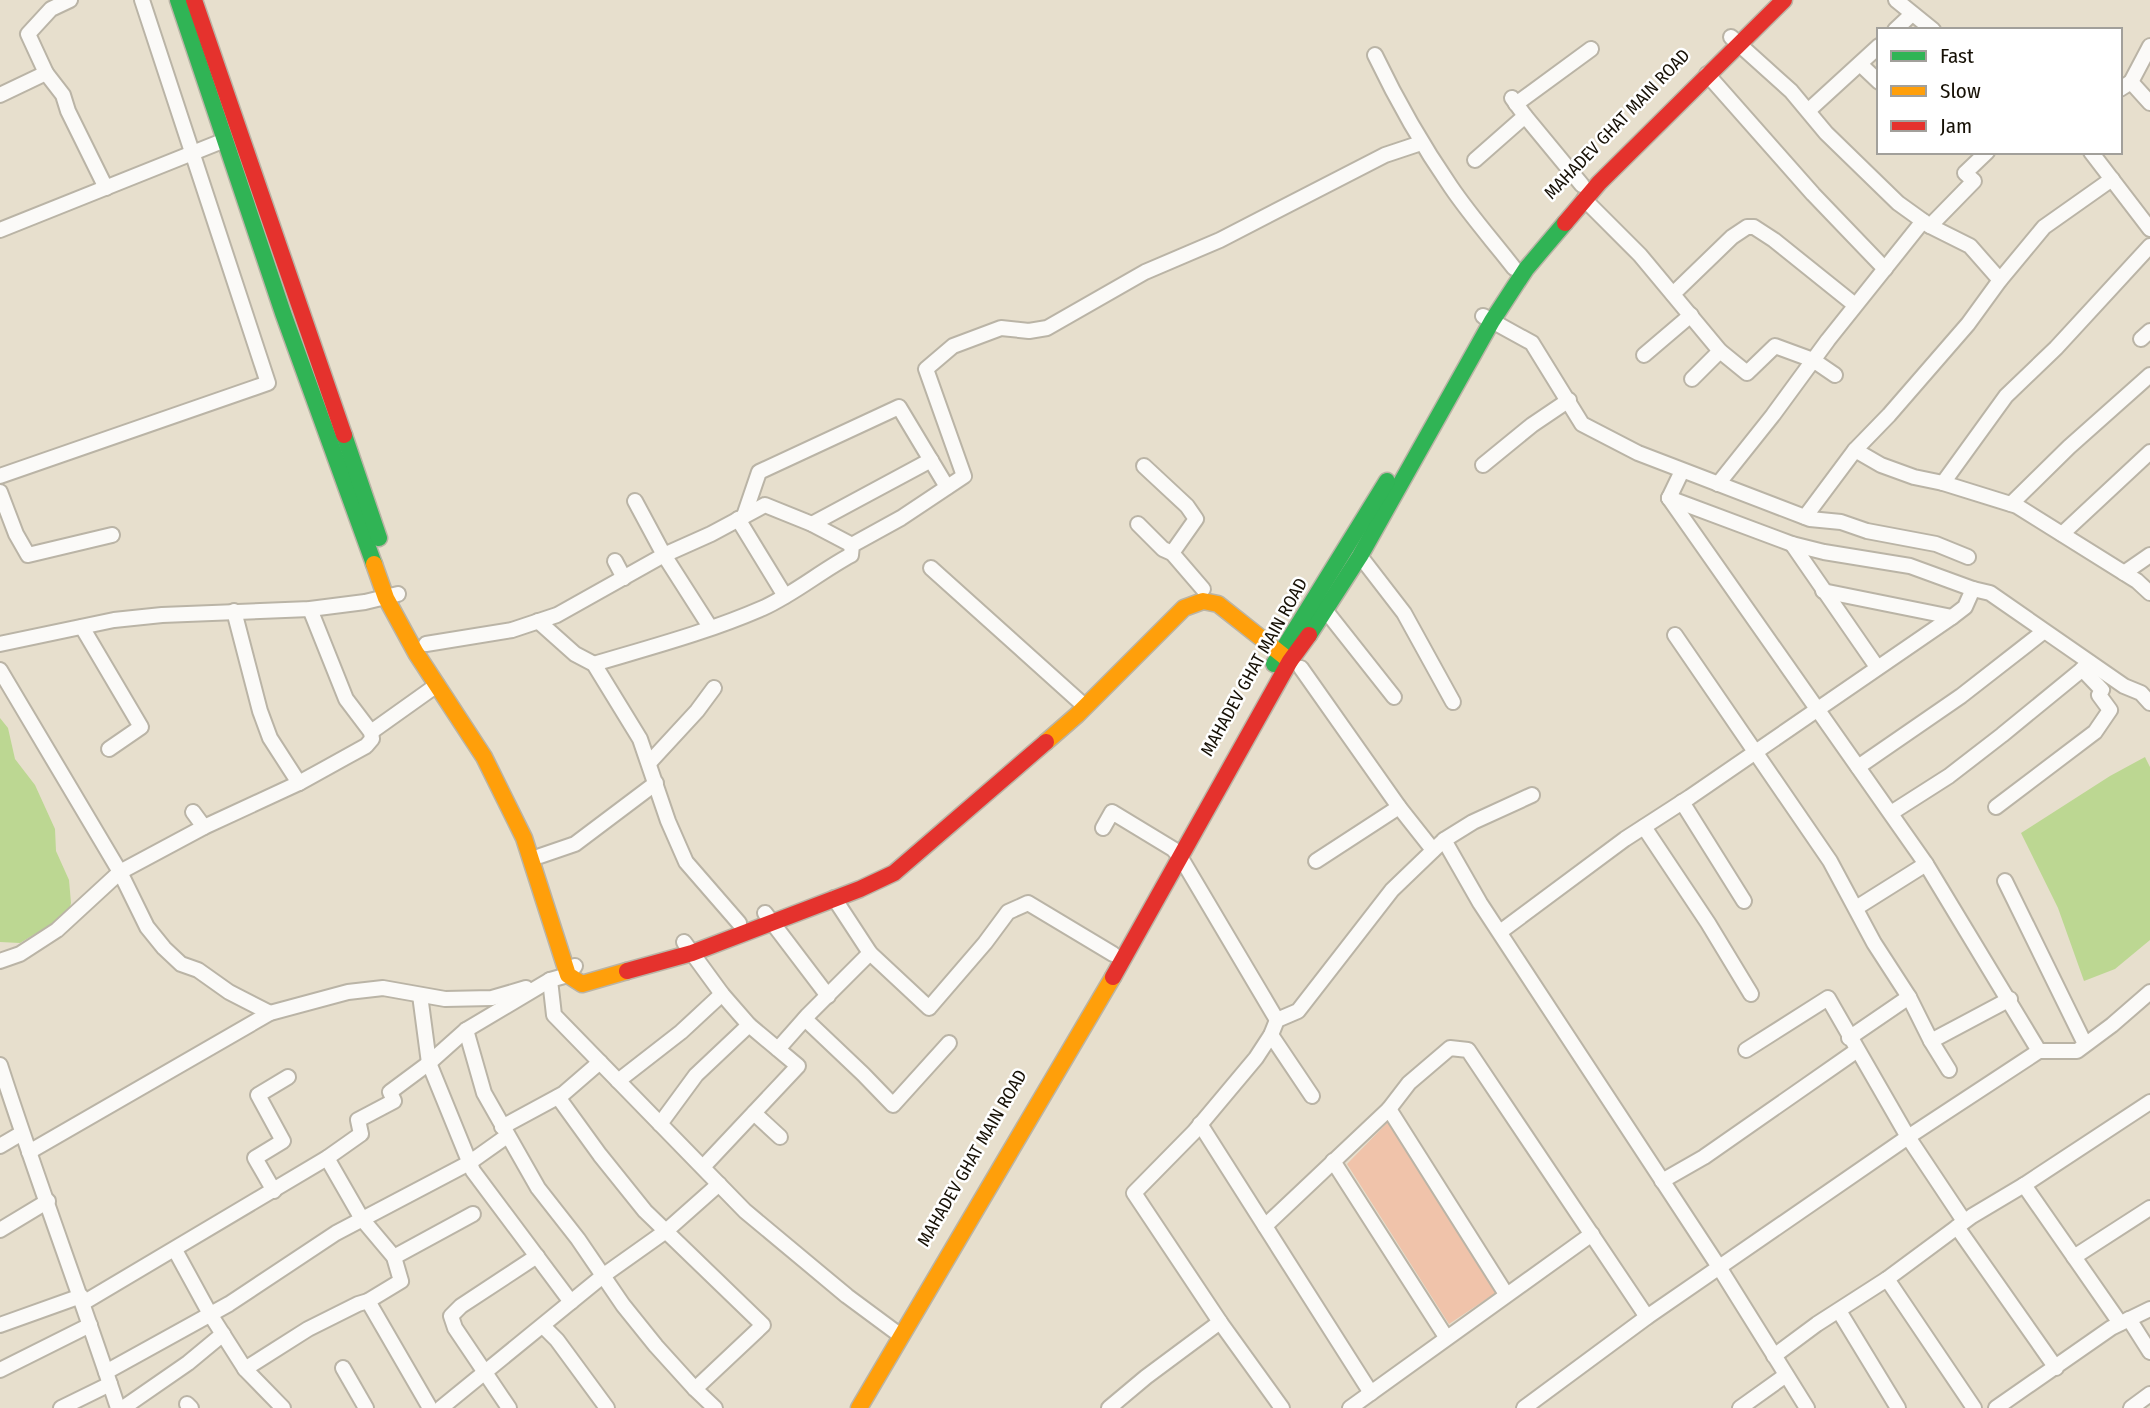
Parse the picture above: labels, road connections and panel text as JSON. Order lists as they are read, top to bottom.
{
  "streets": {
    "street": ["MAHADEV GHAT MAIN ROAD"]
  },
  "legend": ["Fast", "Slow", "Jam"]
}
